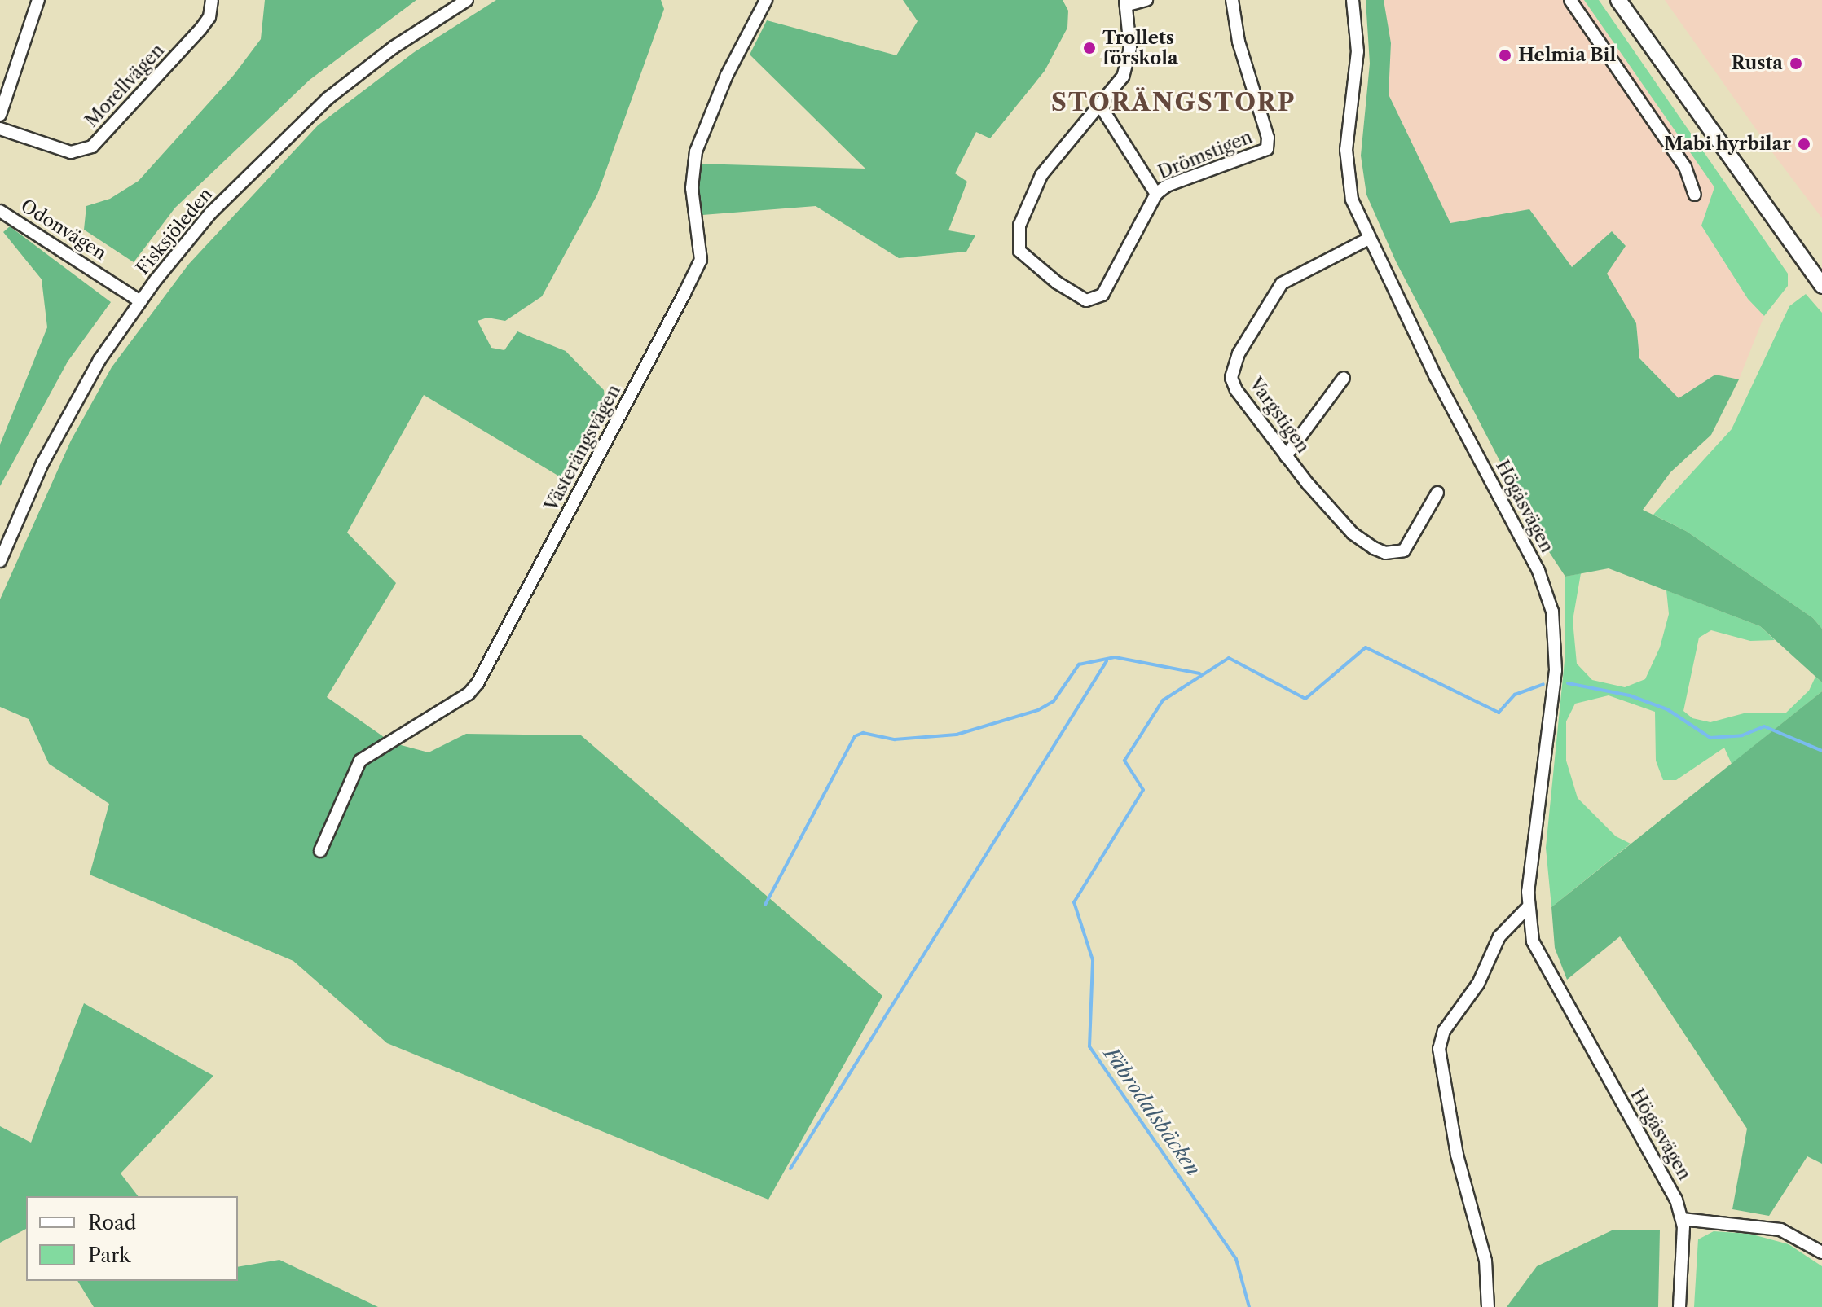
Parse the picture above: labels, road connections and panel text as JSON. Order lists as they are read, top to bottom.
{
  "streets": {
    "street": [
      "Morellvägen",
      "Drömstigen",
      "Odonvägen",
      "Fisksjöleden",
      "Vargstigen",
      "Västerängsvägen",
      "Högåsvägen"
    ]
  },
  "crossings": [
    ["Odonvägen", "Fisksjöleden"],
    ["Vargstigen", "Högåsvägen"]
  ],
  "districts": ["STORÄNGSTORP"],
  "water": ["Fäbrodalsbäcken"],
  "places": [
    "Trollets förskola",
    "Helmia Bil",
    "Rusta",
    "Mabi hyrbilar"
  ],
  "legend": ["Road", "Park"]
}
